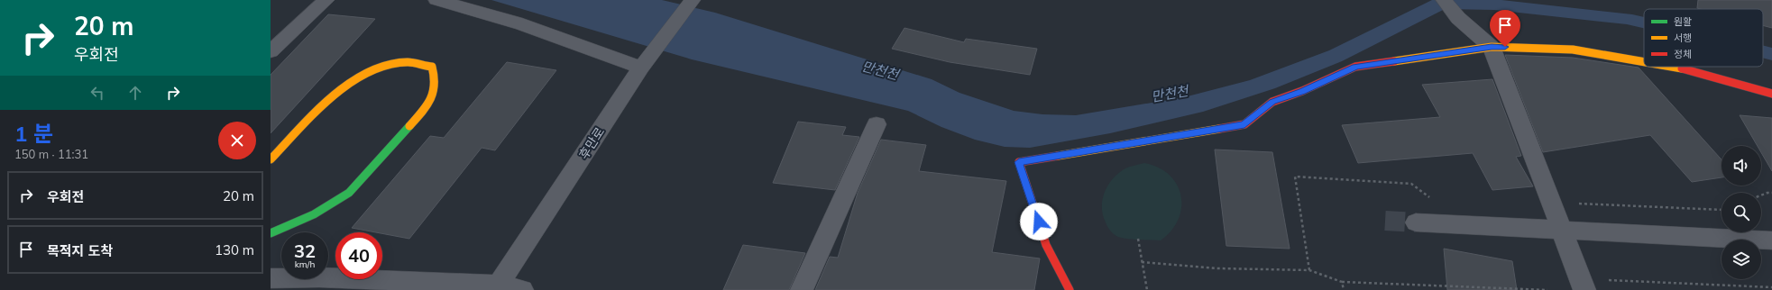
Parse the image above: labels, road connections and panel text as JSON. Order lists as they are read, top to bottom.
{
  "streets": {
    "street": ["후만로"]
  },
  "water": ["만천천"],
  "legend": ["원활", "서행", "정체"],
  "page": {
    "turn": ["20 m", "우회전"],
    "heading": ["1 분", "150 m · 11:31"],
    "list": [
      {
        "name": "우회전",
        "value": "20 m"
      },
      {
        "name": "목적지 도착",
        "value": "130 m"
      }
    ],
    "speed": "32 km/h",
    "limit": "40"
  }
}
